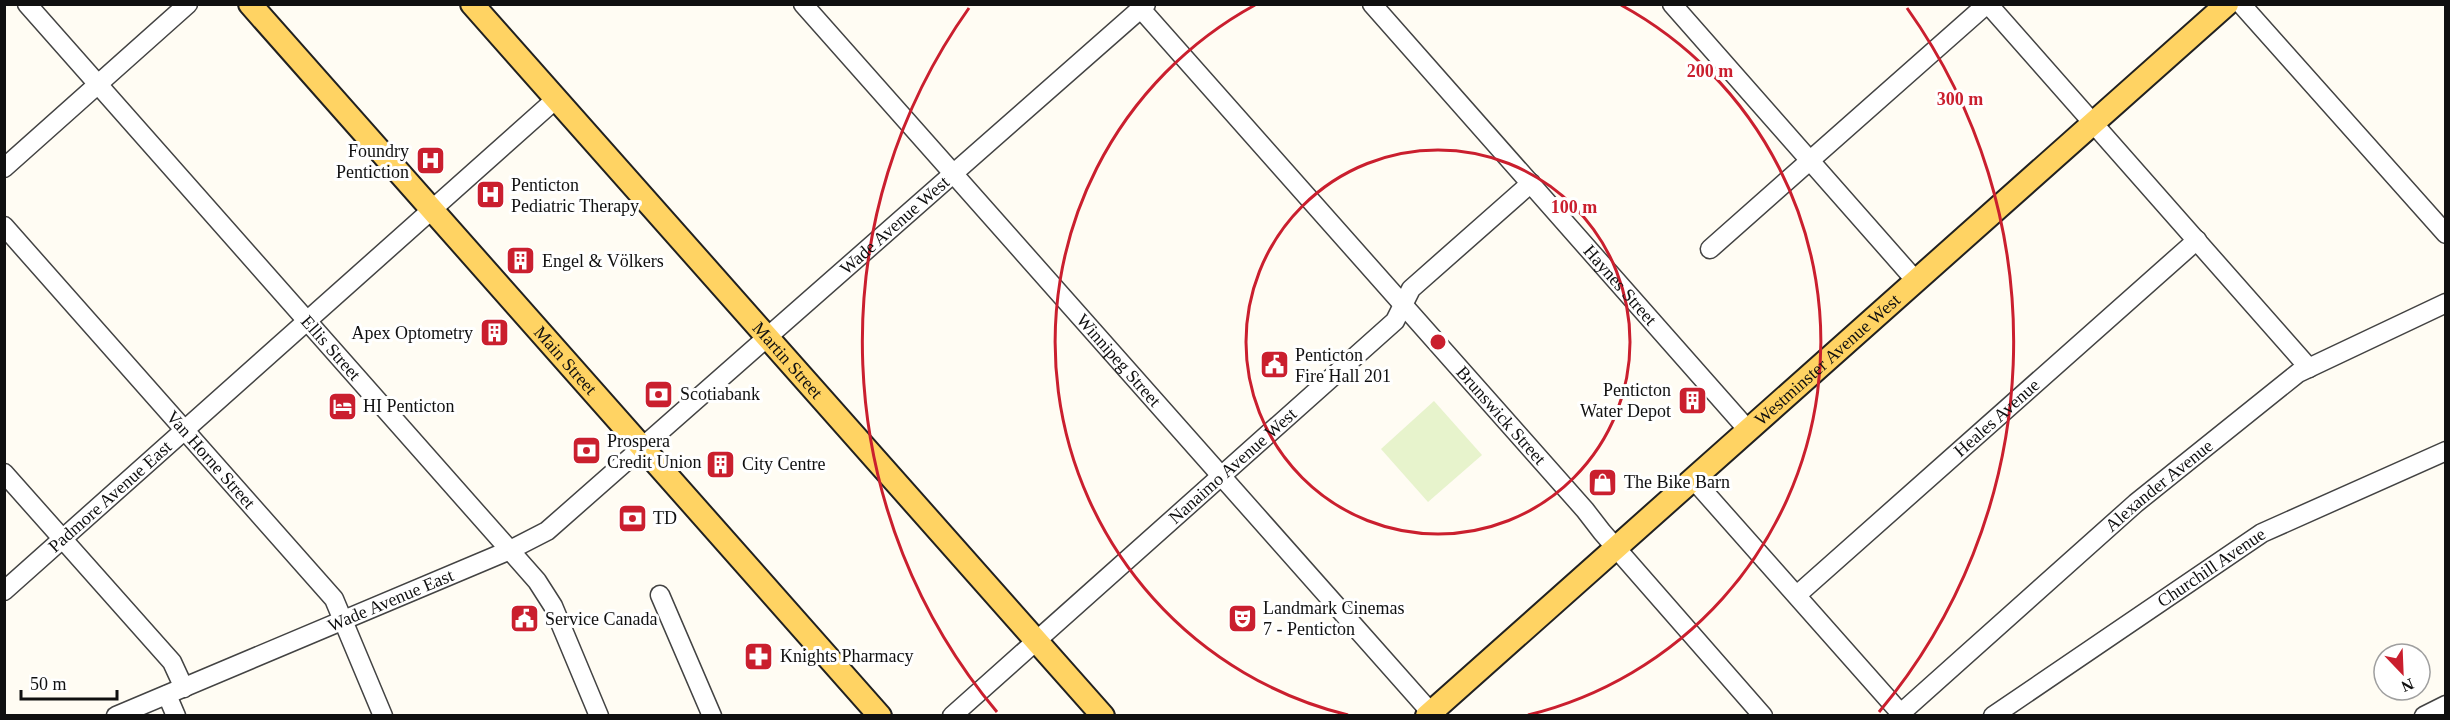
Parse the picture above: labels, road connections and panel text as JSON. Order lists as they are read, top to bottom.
{
  "streets": {
    "main road": ["Main Street", "Martin Street", "Westminster Avenue West"],
    "street": [
      "Wade Avenue West",
      "Haynes Street",
      "Ellis Street",
      "Winnipeg Street",
      "Brunswick Street",
      "Heales Avenue",
      "Van Horne Street",
      "Nanaimo Avenue West",
      "Alexander Avenue",
      "Padmore Avenue East",
      "Churchill Avenue",
      "Wade Avenue East"
    ]
  },
  "crossings": [
    ["Wade Avenue West", "Main Street"],
    ["Wade Avenue West", "Martin Street"],
    ["Wade Avenue West", "Winnipeg Street"],
    ["Wade Avenue West", "Brunswick Street"],
    ["Wade Avenue West", "Wade Avenue East"],
    ["Haynes Street", "Westminster Avenue West"],
    ["Haynes Street", "Nanaimo Avenue West"],
    ["Ellis Street", "Padmore Avenue East"],
    ["Ellis Street", "Wade Avenue East"],
    ["Main Street", "Padmore Avenue East"],
    ["Main Street", "Wade Avenue East"],
    ["Martin Street", "Nanaimo Avenue West"],
    ["Martin Street", "Padmore Avenue East"],
    ["Winnipeg Street", "Westminster Avenue West"],
    ["Winnipeg Street", "Nanaimo Avenue West"],
    ["Westminster Avenue West", "Brunswick Street"],
    ["Brunswick Street", "Nanaimo Avenue West"],
    ["Van Horne Street", "Padmore Avenue East"],
    ["Van Horne Street", "Wade Avenue East"]
  ],
  "places": {
    "hospital": ["Foundry Pentiction", "Penticton Pediatric Therapy"],
    "building": [
      "Engel & Völkers",
      "Apex Optometry",
      "Penticton Water Depot",
      "City Centre"
    ],
    "public building": ["Penticton Fire Hall 201", "Service Canada"],
    "bank": ["Scotiabank", "Prospera Credit Union", "TD"],
    "hotel": ["HI Penticton"],
    "shop": ["The Bike Barn"],
    "theatre": ["Landmark Cinemas 7 - Penticton"],
    "pharmacy": ["Knights Pharmacy"]
  },
  "scale_bar": "50 m",
  "north": "bottom right",
  "rings": ["200 m", "300 m", "100 m"]
}
